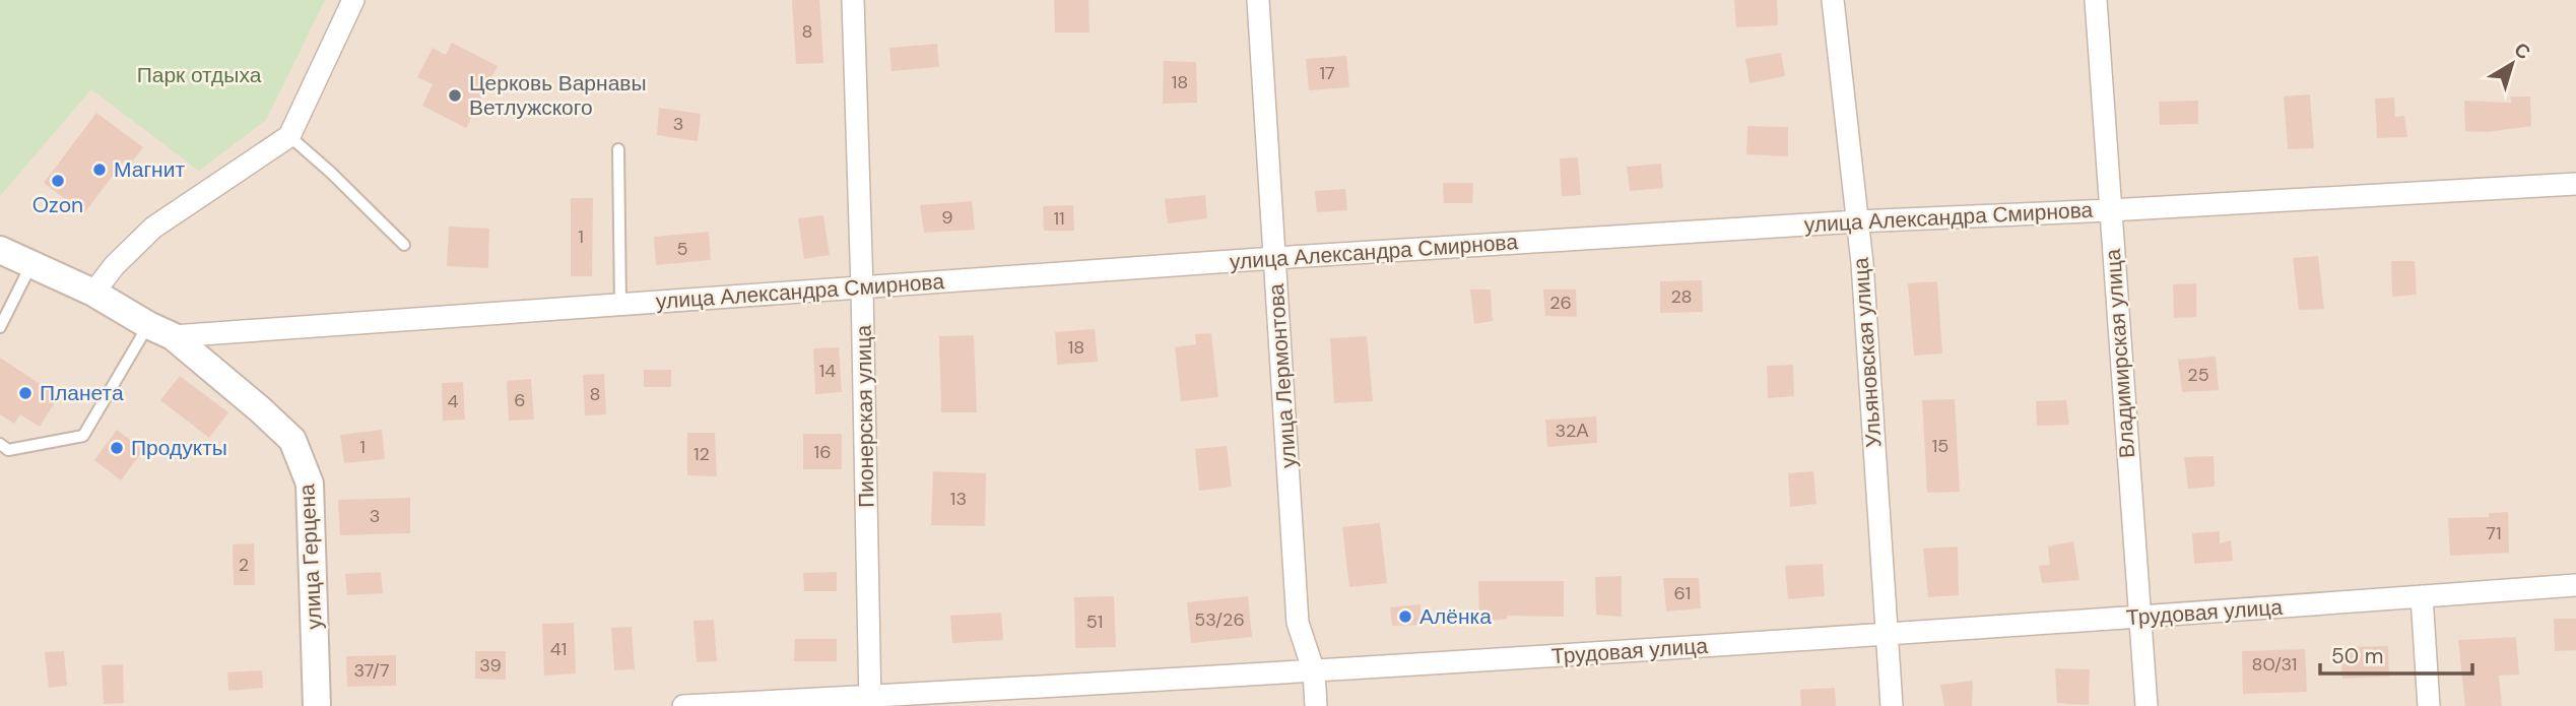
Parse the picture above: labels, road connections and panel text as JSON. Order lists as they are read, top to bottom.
{
  "streets": {
    "street": [
      "улица Александра Смирнова",
      "Ульяновская улица",
      "Владимирская улица",
      "улица Лермонтова",
      "Пионерская улица",
      "улица Герцена",
      "Трудовая улица"
    ]
  },
  "crossings": [
    ["улица Александра Смирнова", "Ульяновская улица"],
    ["улица Александра Смирнова", "Владимирская улица"],
    ["улица Александра Смирнова", "улица Лермонтова"],
    ["улица Александра Смирнова", "Пионерская улица"],
    ["улица Александра Смирнова", "улица Герцена"],
    ["Ульяновская улица", "Трудовая улица"],
    ["Владимирская улица", "Трудовая улица"],
    ["улица Лермонтова", "Трудовая улица"],
    ["Пионерская улица", "Трудовая улица"]
  ],
  "parks": ["Парк отдыха"],
  "places": [
    "Церковь Варнавы Ветлужского",
    "Магнит",
    "Ozon",
    "Планета",
    "Продукты",
    "Алёнка"
  ],
  "house_numbers": [
    "8",
    "17",
    "18",
    "3",
    "9",
    "11",
    "1",
    "5",
    "28",
    "26",
    "18",
    "14",
    "25",
    "8",
    "6",
    "4",
    "32А",
    "15",
    "1",
    "16",
    "12",
    "13",
    "3",
    "71",
    "2",
    "61",
    "53/26",
    "51",
    "41",
    "80/31",
    "39",
    "37/7"
  ],
  "scale_bar": "50 m",
  "north": "top right"
}
